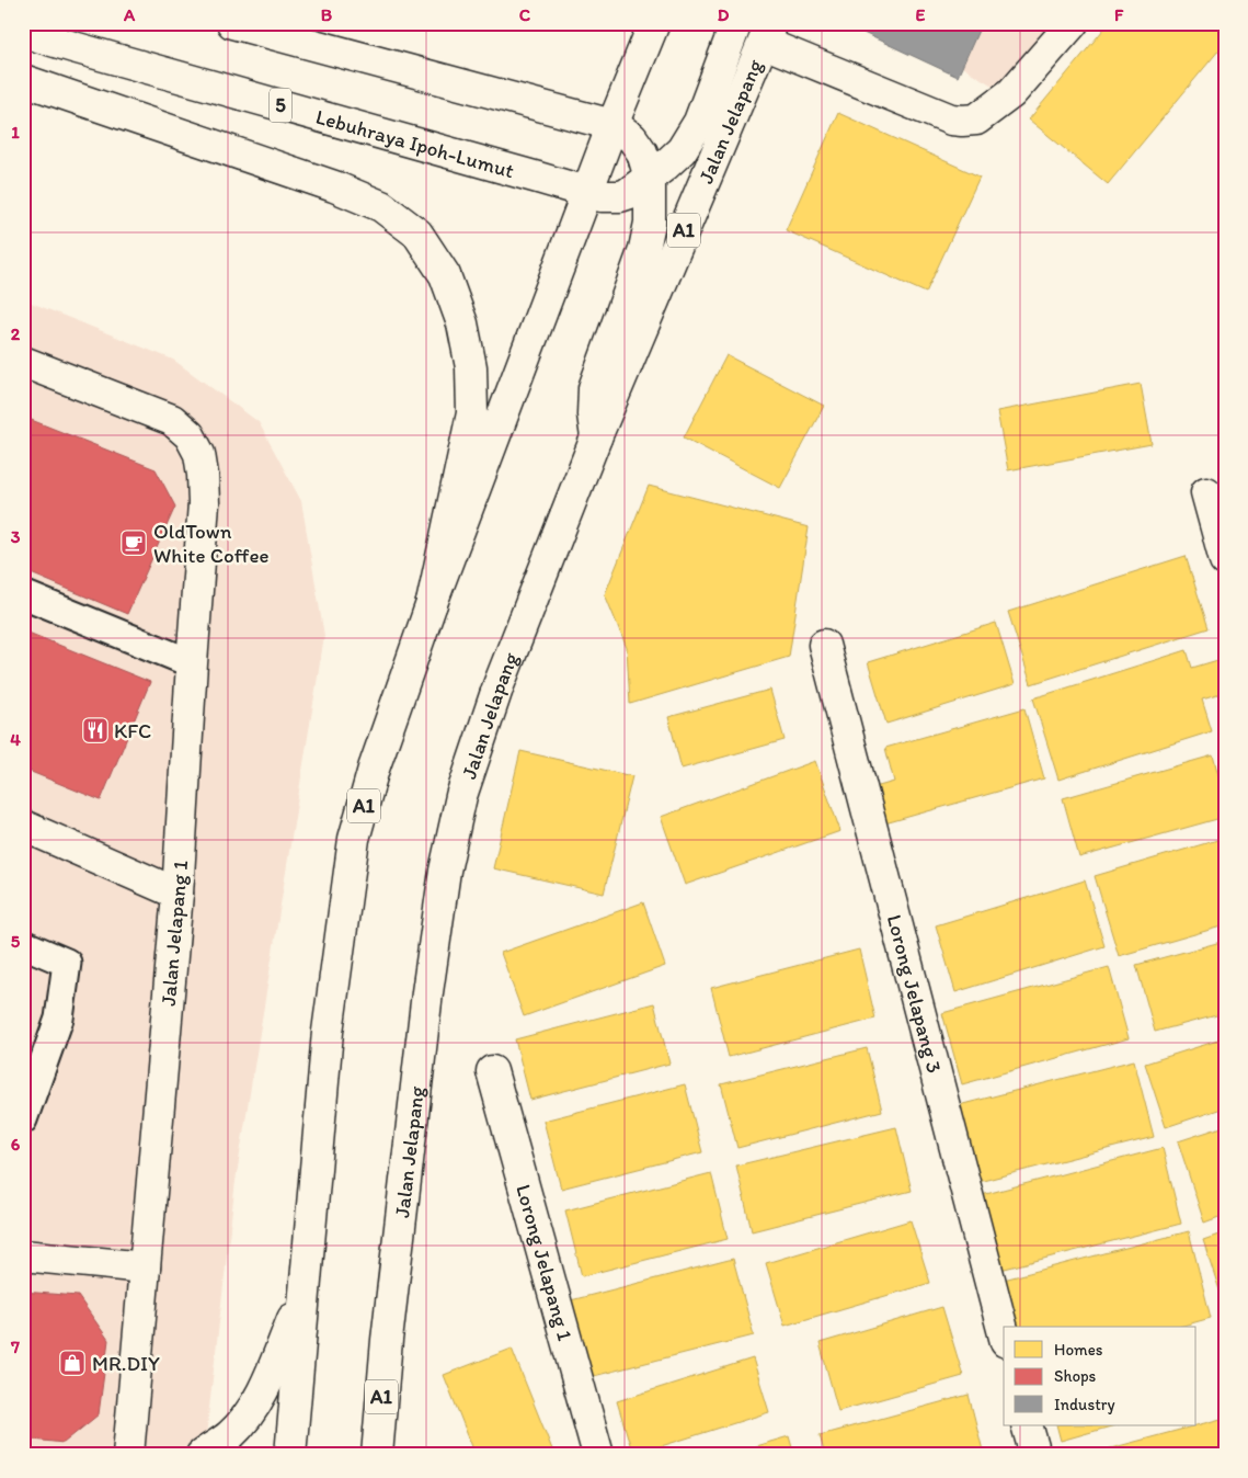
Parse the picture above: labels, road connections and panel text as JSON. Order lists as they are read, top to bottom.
{
  "streets": {
    "main road": [
      "5",
      "Jalan Jelapang",
      "Lebuhraya Ipoh-Lumut",
      "A1",
      "Jalan Jelapang 1",
      "Lorong Jelapang 3",
      "Lorong Jelapang 1"
    ]
  },
  "crossings": [
    ["5", "Lebuhraya Ipoh-Lumut"],
    ["5", "A1"],
    ["Lebuhraya Ipoh-Lumut", "A1"]
  ],
  "places": {
    "cafe": ["OldTown White Coffee"],
    "restaurant": ["KFC"],
    "shop": ["MR.DIY"]
  },
  "legend": ["Homes", "Shops", "Industry"],
  "grid": {
    "columns": [
      "A",
      "B",
      "C",
      "D",
      "E",
      "F"
    ],
    "rows": [
      "1",
      "2",
      "3",
      "4",
      "5",
      "6",
      "7"
    ]
  }
}
